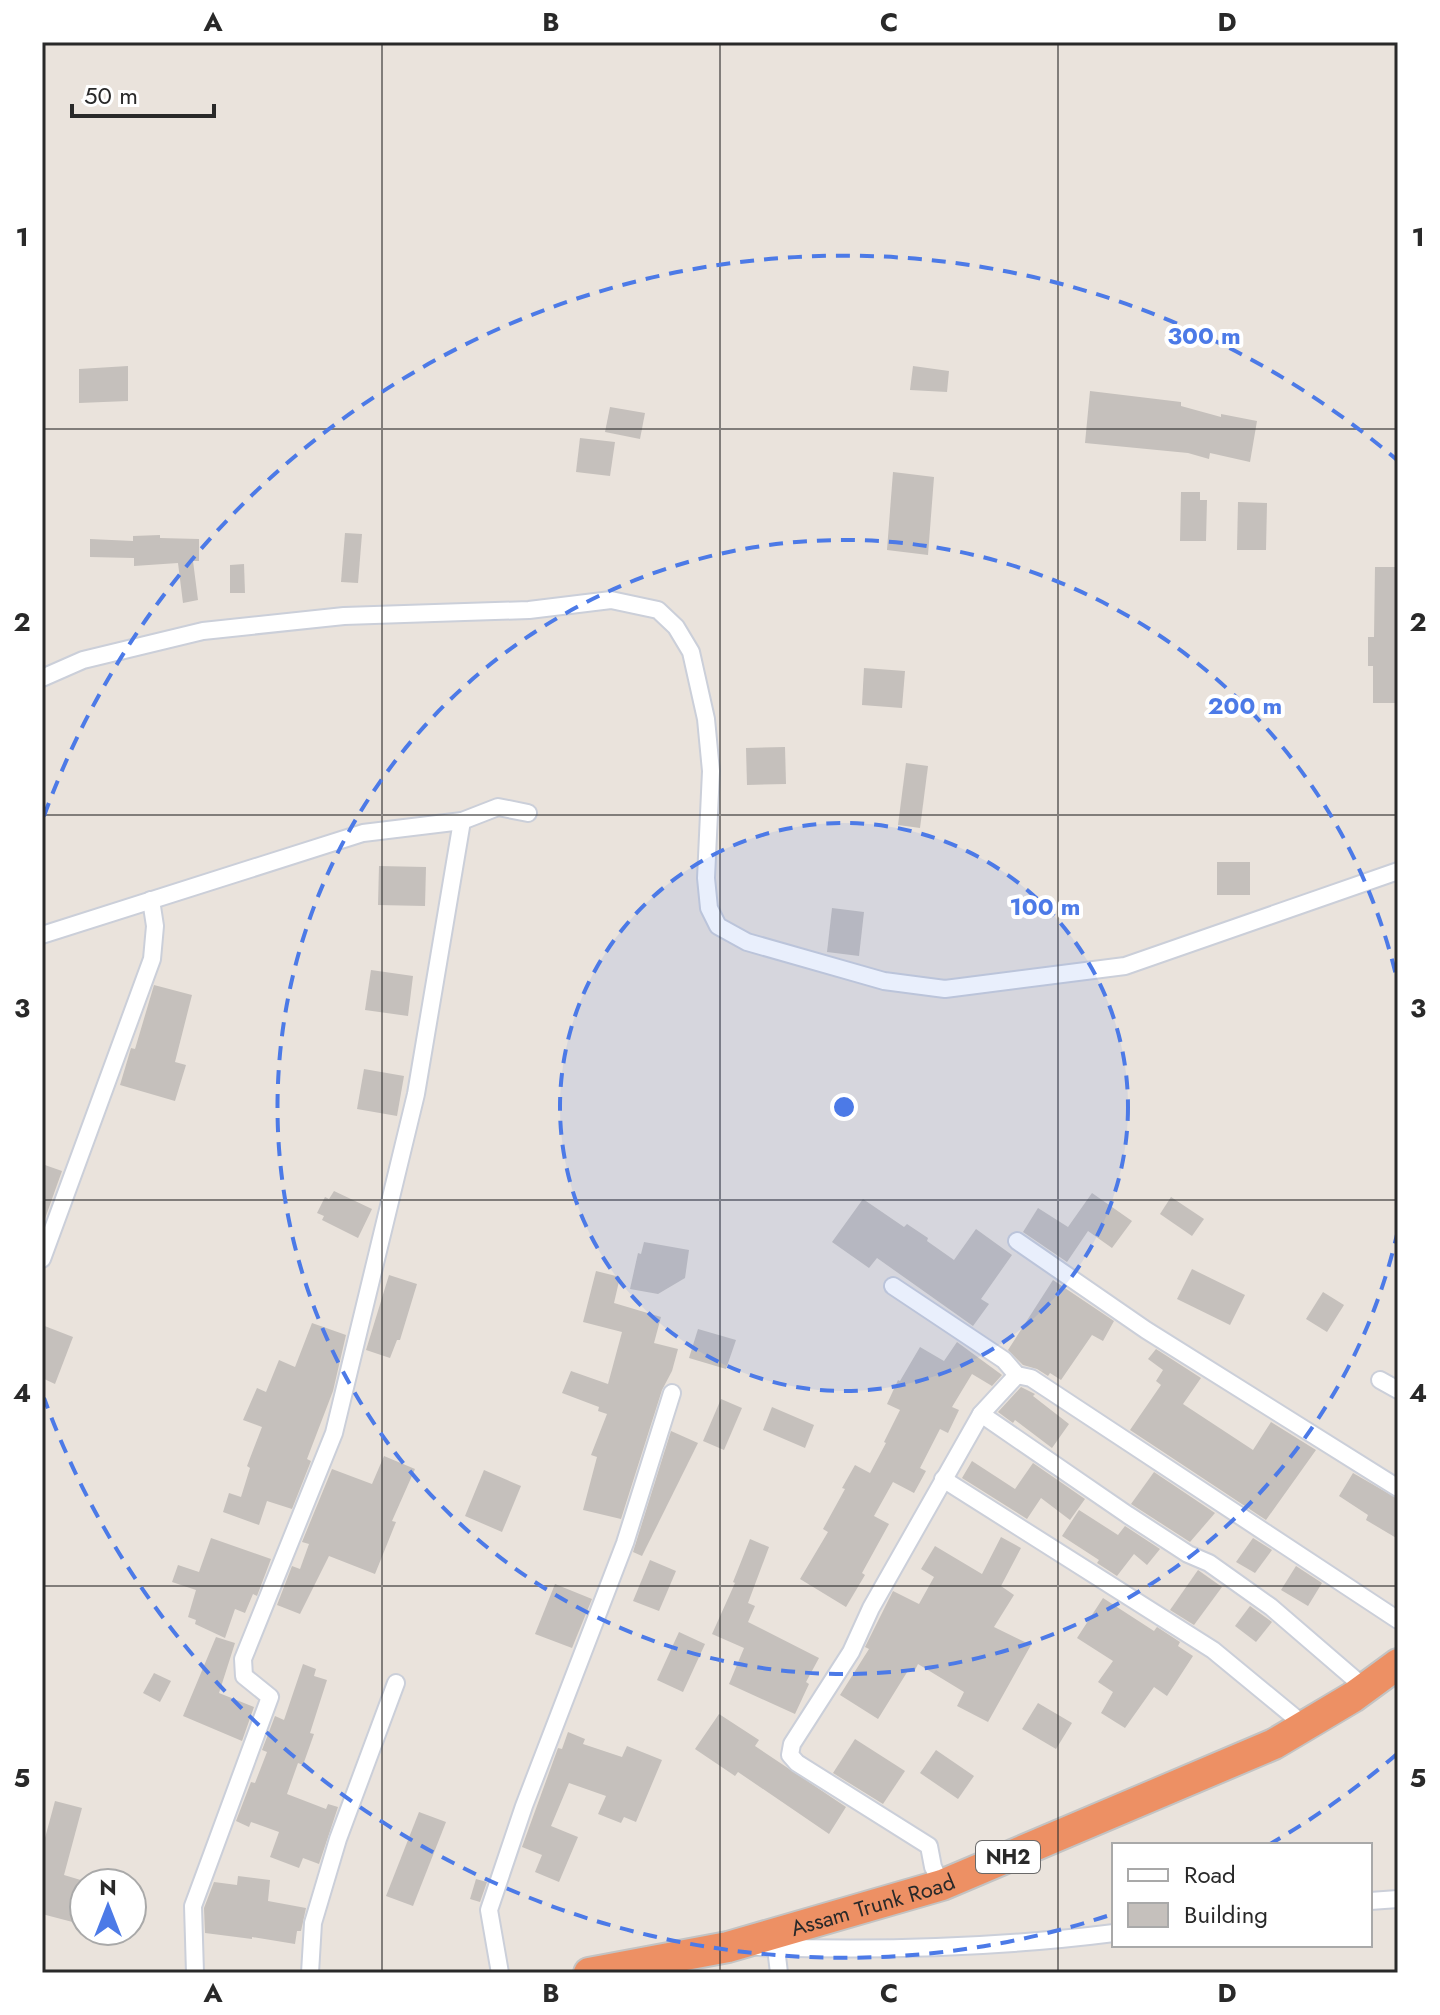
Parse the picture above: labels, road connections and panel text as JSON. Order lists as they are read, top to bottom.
{
  "streets": {
    "highway": ["NH2", "Assam Trunk Road"]
  },
  "legend": ["Road", "Building"],
  "scale_bar": "50 m",
  "north": "top",
  "grid": {
    "columns": [
      "A",
      "B",
      "C",
      "D"
    ],
    "rows": [
      "1",
      "2",
      "3",
      "4",
      "5"
    ]
  },
  "rings": ["300 m", "200 m", "100 m"]
}
